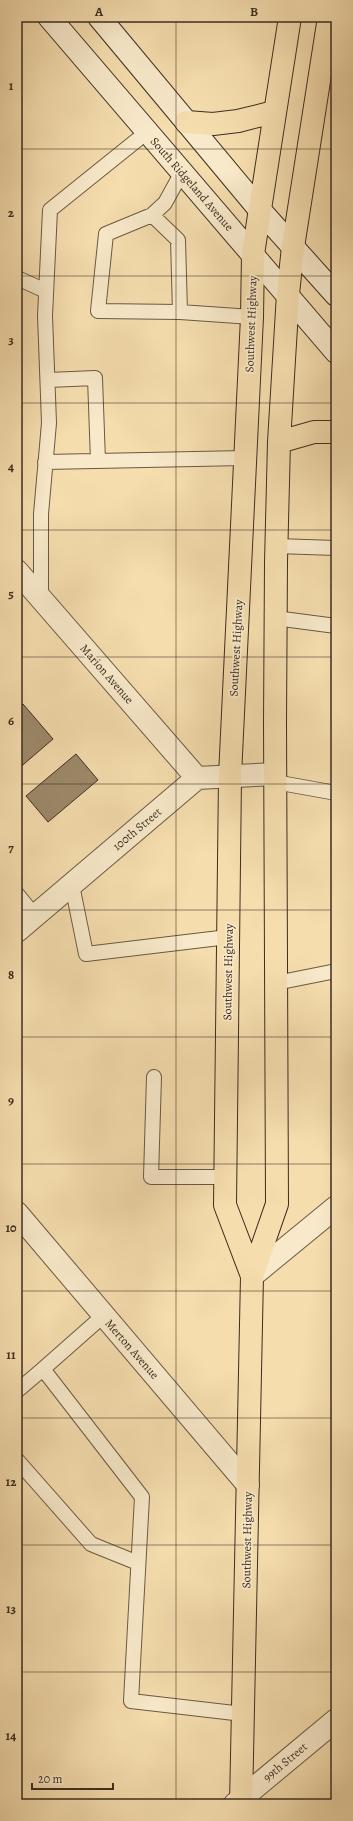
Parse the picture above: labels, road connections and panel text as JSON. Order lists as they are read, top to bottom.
{
  "streets": {
    "main road": ["Southwest Highway"],
    "street": [
      "South Ridgeland Avenue",
      "Marion Avenue",
      "100th Street",
      "Merton Avenue",
      "99th Street"
    ]
  },
  "crossings": [
    ["South Ridgeland Avenue", "Southwest Highway"],
    ["Southwest Highway", "Merton Avenue"],
    ["Southwest Highway", "99th Street"],
    ["Marion Avenue", "100th Street"]
  ],
  "scale_bar": "20 m",
  "grid": {
    "columns": ["A", "B"],
    "rows": [
      "1",
      "2",
      "3",
      "4",
      "5",
      "6",
      "7",
      "8",
      "9",
      "10",
      "11",
      "12",
      "13",
      "14"
    ]
  }
}
